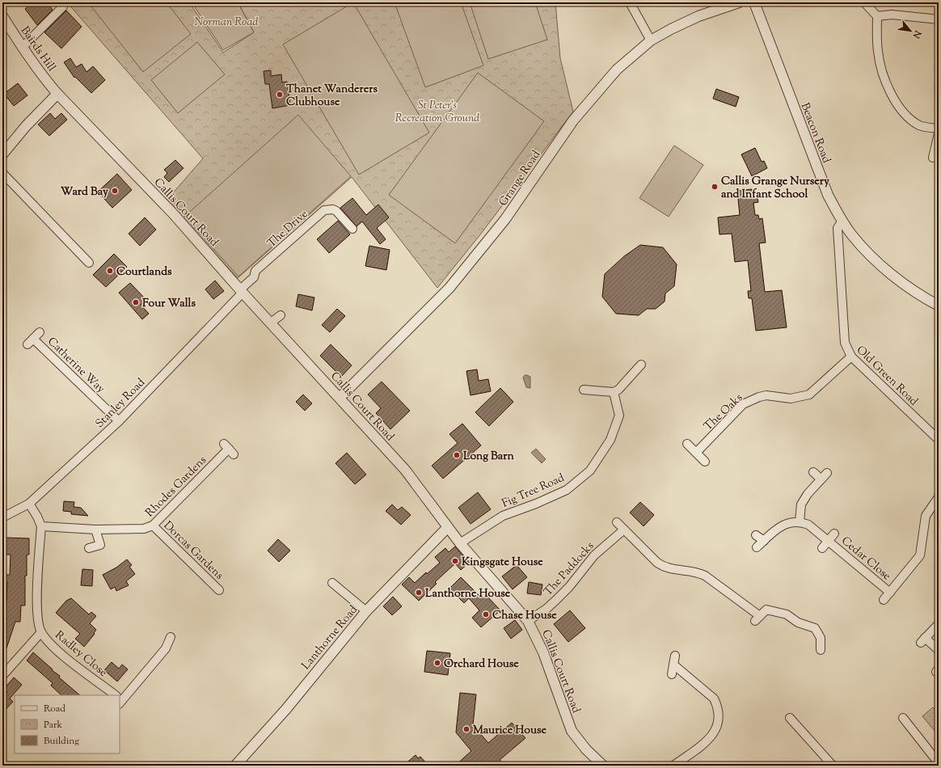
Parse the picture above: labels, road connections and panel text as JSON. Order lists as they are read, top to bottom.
{
  "streets": {
    "street": [
      "Bairds Hill",
      "Beacon Road",
      "Grange Road",
      "Callis Court Road",
      "The Drive",
      "Catherine Way",
      "Old Green Road",
      "Stanley Road",
      "The Oaks",
      "Rhodes Gardens",
      "Fig Tree Road",
      "Dorcas Gardens",
      "Cedar Close",
      "The Paddocks",
      "Lanthorne Road",
      "Radley Close"
    ]
  },
  "crossings": [
    ["Bairds Hill", "Callis Court Road"],
    ["Beacon Road", "Old Green Road"],
    ["Grange Road", "Callis Court Road"],
    ["Callis Court Road", "The Drive"],
    ["Callis Court Road", "Stanley Road"],
    ["Callis Court Road", "Fig Tree Road"],
    ["Callis Court Road", "The Paddocks"],
    ["Callis Court Road", "Lanthorne Road"],
    ["The Drive", "Stanley Road"],
    ["Catherine Way", "Stanley Road"],
    ["Old Green Road", "The Oaks"],
    ["Rhodes Gardens", "Dorcas Gardens"],
    ["Rhodes Gardens", "Radley Close"]
  ],
  "parks": ["Norman Road", "St Peter's Recreation Ground"],
  "places": [
    "Thanet Wanderers Clubhouse",
    "Callis Grange Nursery and Infant School",
    "Ward Bay",
    "Courtlands",
    "Four Walls",
    "Long Barn",
    "Kingsgate House",
    "Lanthorne House",
    "Chase House",
    "Orchard House",
    "Maurice House"
  ],
  "legend": ["Road", "Park", "Building"],
  "north": "bottom right"
}
